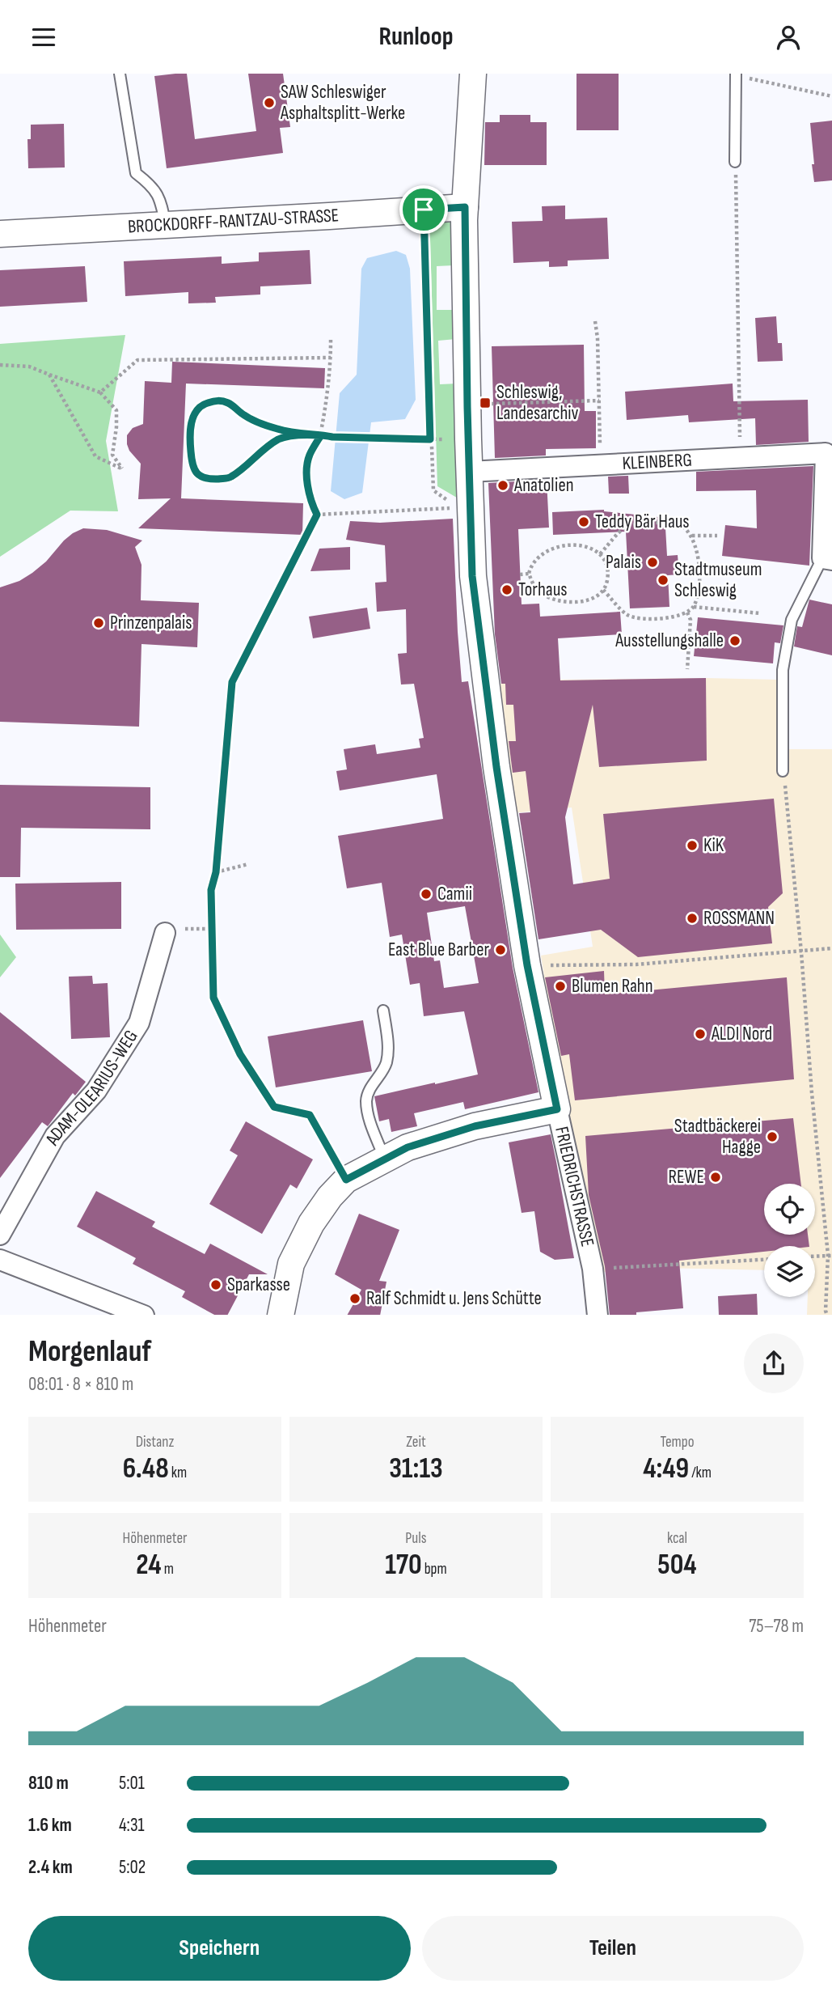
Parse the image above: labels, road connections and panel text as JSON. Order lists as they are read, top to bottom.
{
  "streets": {
    "street": [
      "BROCKDORFF-RANTZAU-STRASSE",
      "KLEINBERG",
      "ADAM-OLEARIUS-WEG",
      "FRIEDRICHSTRASSE"
    ]
  },
  "crossings": [
    ["BROCKDORFF-RANTZAU-STRASSE", "FRIEDRICHSTRASSE"],
    ["KLEINBERG", "FRIEDRICHSTRASSE"]
  ],
  "places": {
    "other": [
      "SAW Schleswiger Asphaltsplitt-Werke",
      "Anatolien",
      "Teddy Bär Haus",
      "Palais",
      "Stadtmuseum Schleswig",
      "Torhaus",
      "Prinzenpalais",
      "Ausstellungshalle",
      "KiK",
      "Camii",
      "ROSSMANN",
      "East Blue Barber",
      "Blumen Rahn",
      "ALDI Nord",
      "Stadtbäckerei Hagge",
      "REWE",
      "Sparkasse",
      "Ralf Schmidt u. Jens Schütte"
    ],
    "transit": ["Schleswig, Landesarchiv"]
  },
  "page": {
    "header": "Runloop",
    "heading": ["Morgenlauf", "08:01 · 8 × 810 m"],
    "stats": [
      ["Distanz", "6.48 km"],
      ["Zeit", "31:13"],
      ["Tempo", "4:49 /km"],
      ["Höhenmeter", "24 m"],
      ["Puls", "170 bpm"],
      ["kcal", "504"]
    ],
    "chart": ["Höhenmeter", "75–78 m"],
    "list": [
      {
        "name": "810 m",
        "note": "5:01"
      },
      {
        "name": "1.6 km",
        "note": "4:31"
      },
      {
        "name": "2.4 km",
        "note": "5:02"
      }
    ],
    "buttons": ["Speichern", "Teilen"]
  }
}
